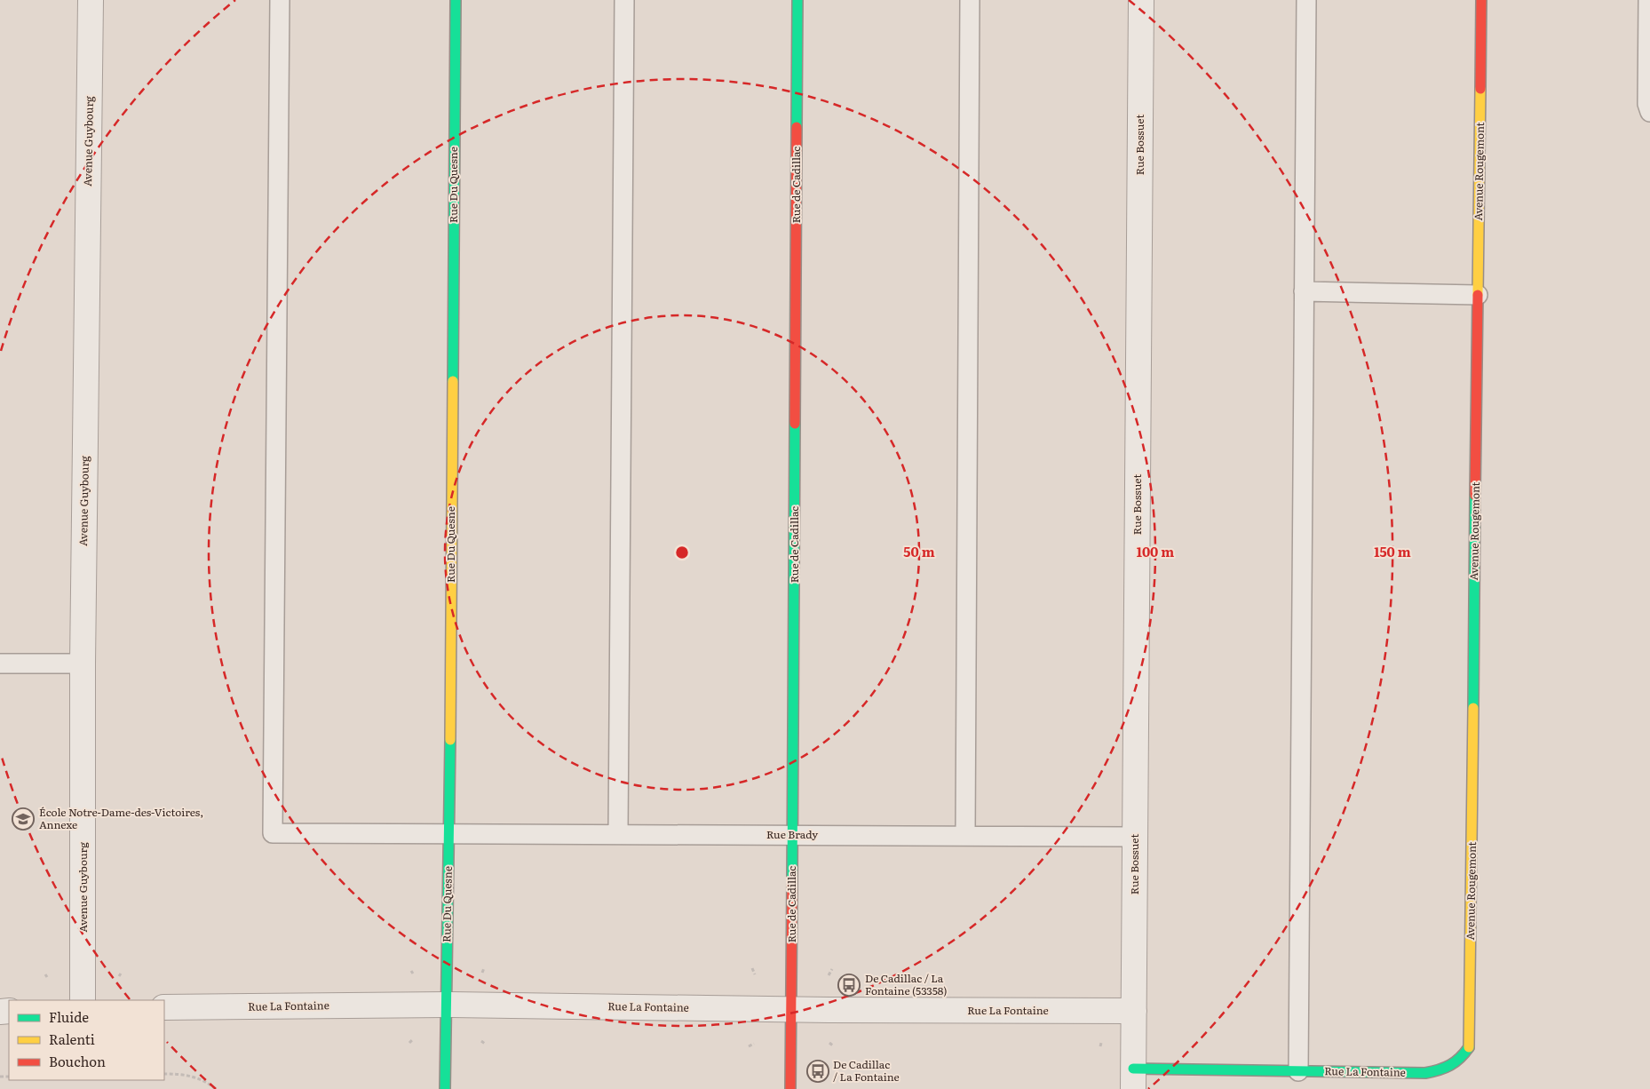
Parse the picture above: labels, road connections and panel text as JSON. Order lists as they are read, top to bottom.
{
  "streets": {
    "street": [
      "Avenue Guybourg",
      "Rue Bossuet",
      "Avenue Rougemont",
      "Rue Du Quesne",
      "Rue de Cadillac",
      "Rue La Fontaine"
    ],
    "lane": ["Rue Brady"]
  },
  "crossings": [
    ["Rue Bossuet", "Rue Brady"],
    ["Rue Bossuet", "Rue La Fontaine"],
    ["Avenue Rougemont", "Rue La Fontaine"],
    ["Rue Du Quesne", "Rue Brady"],
    ["Rue Du Quesne", "Rue La Fontaine"],
    ["Rue de Cadillac", "Rue Brady"],
    ["Rue de Cadillac", "Rue La Fontaine"]
  ],
  "places": {
    "school or university": ["École Notre-Dame-des-Victoires, Annexe"],
    "bus stop": ["De Cadillac / La Fontaine (53358)", "De Cadillac / La Fontaine"]
  },
  "legend": ["Fluide", "Ralenti", "Bouchon"],
  "rings": ["50 m", "100 m", "150 m"]
}
